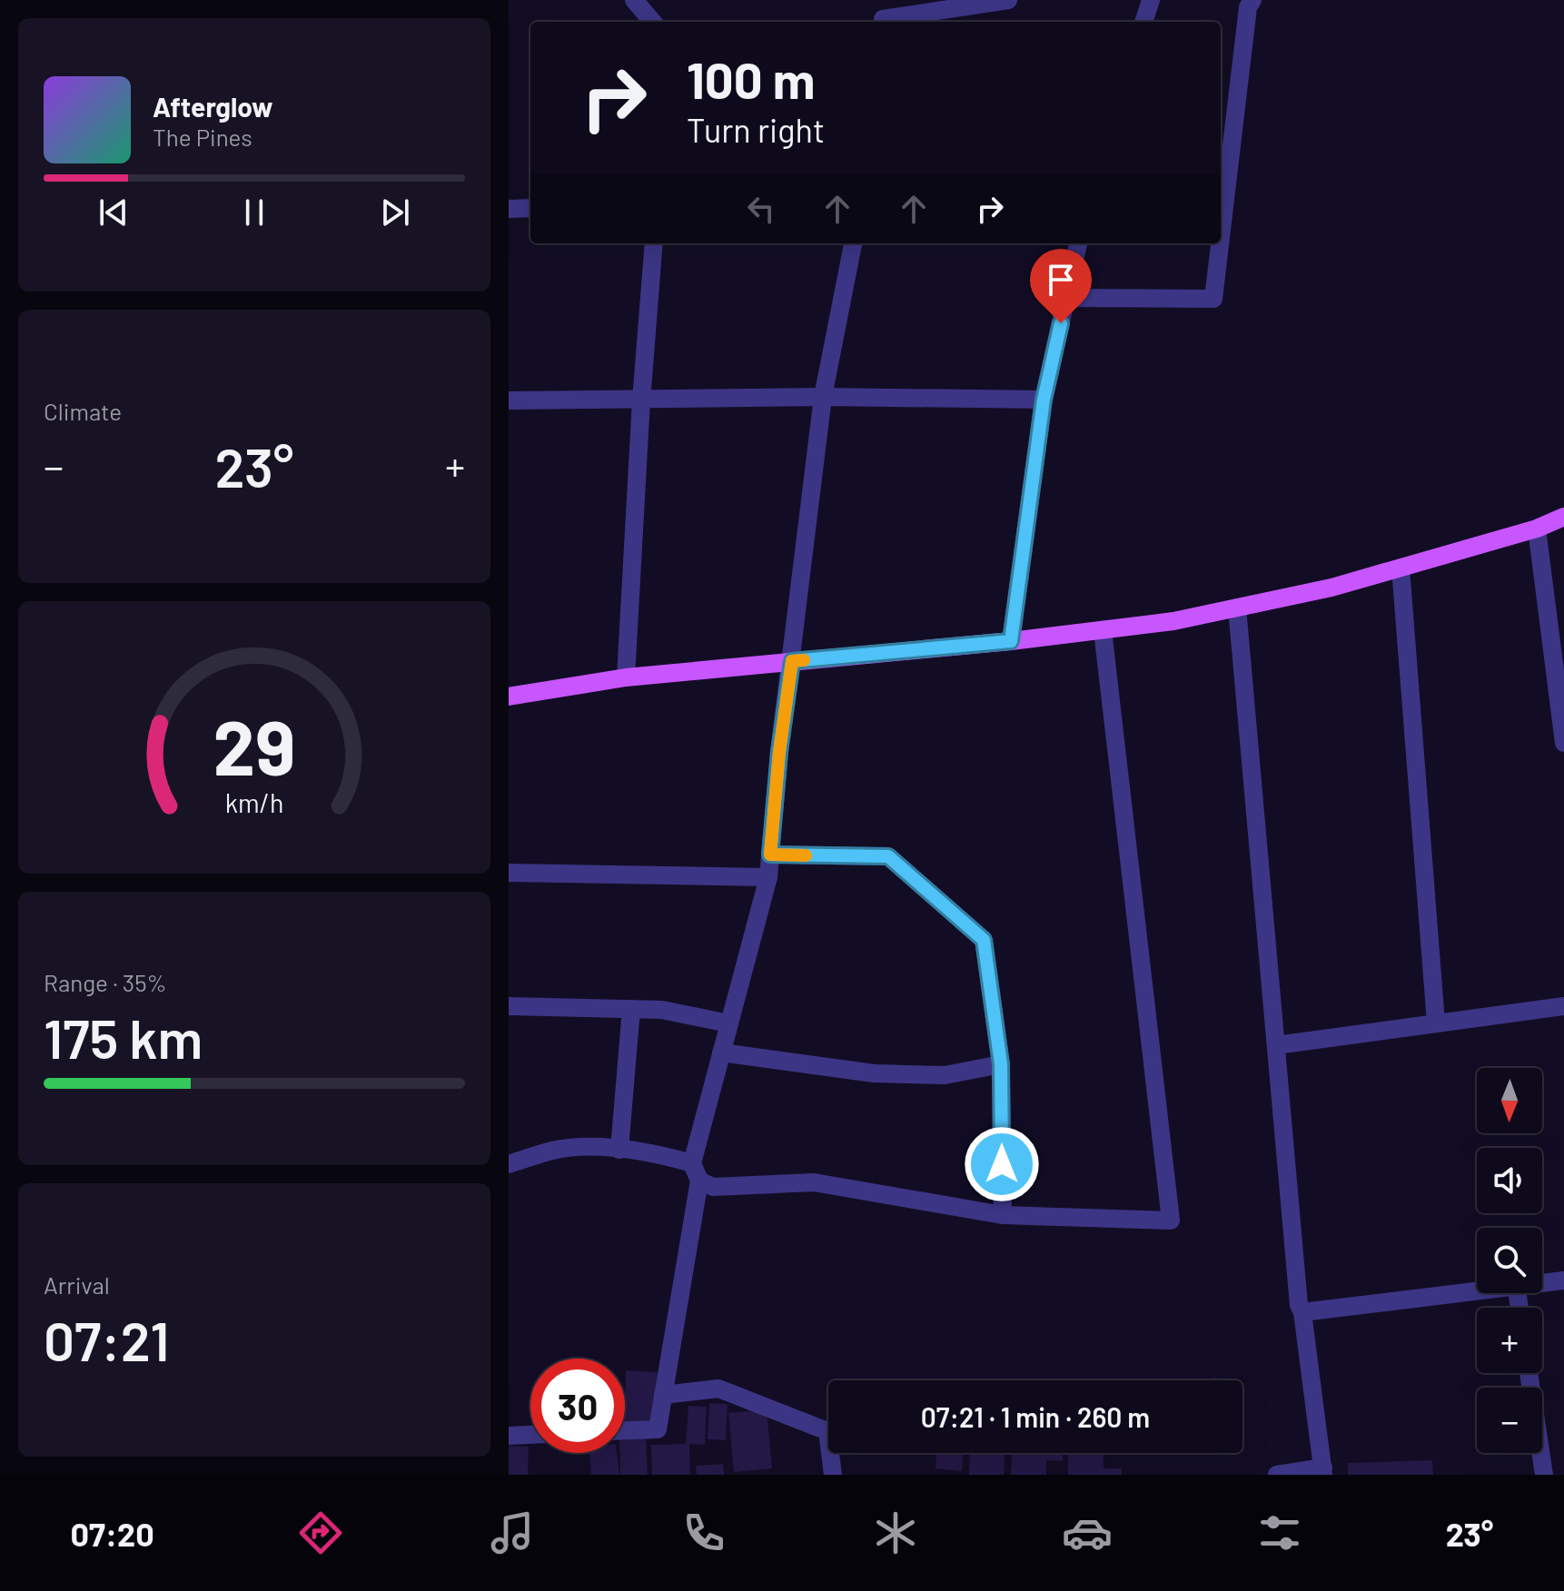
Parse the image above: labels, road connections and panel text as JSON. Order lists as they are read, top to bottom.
{
  "north": "bottom",
  "page": {
    "turn": ["100 m", "Turn right"],
    "song": ["Afterglow", "The Pines"],
    "tile": [
      "Climate",
      ["Range · 35%", "175 km"],
      ["Arrival", "07:21"]
    ],
    "heat": ["−", "23°", "+"],
    "map_buttons": ["+", "−"],
    "limit": "30",
    "trip": "07:21 · 1 min · 260 m",
    "tabs": ["07:20", "23°"],
    "gauge": ["29", "km/h"]
  }
}
